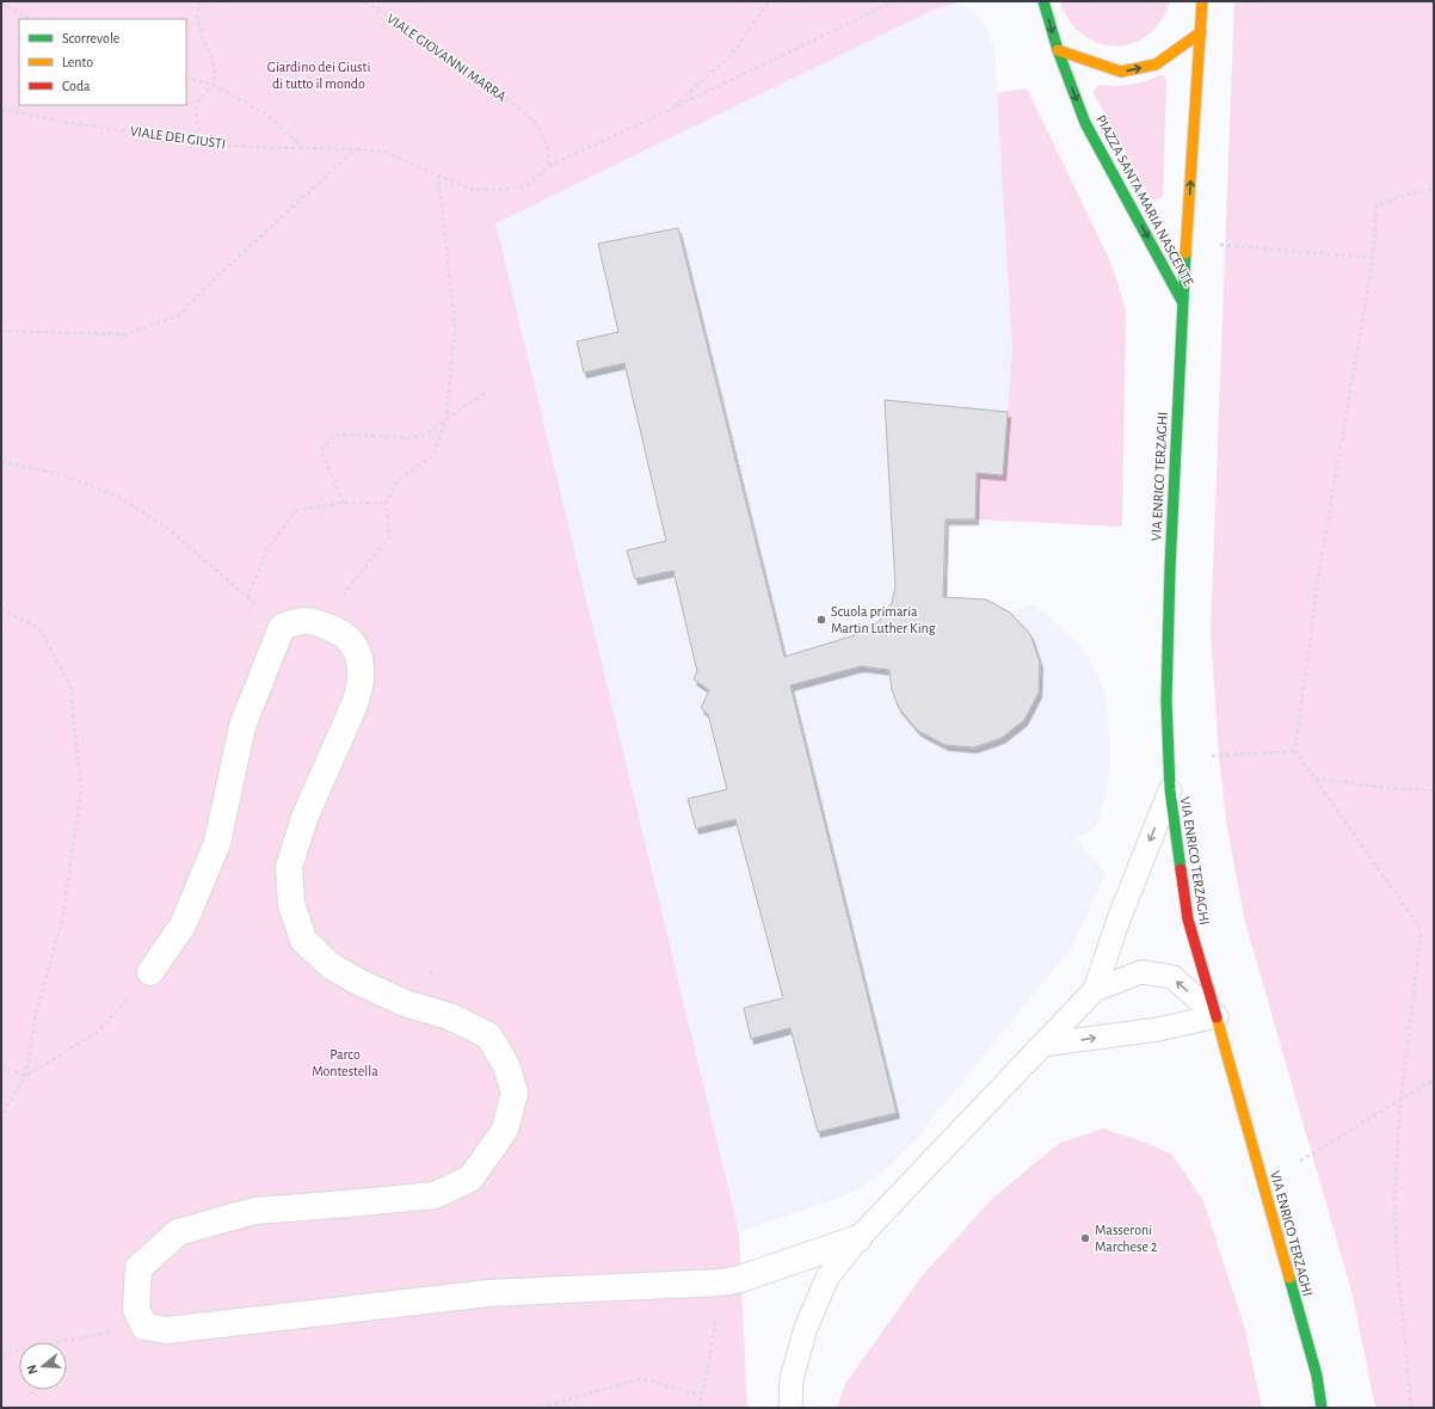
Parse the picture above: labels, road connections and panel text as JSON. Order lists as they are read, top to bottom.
{
  "streets": {
    "street": ["PIAZZA SANTA MARIA NASCENTE", "VIA ENRICO TERZAGHI"],
    "path": ["VIALE GIOVANNI MARRA", "VIALE DEI GIUSTI"]
  },
  "crossings": [
    ["VIALE GIOVANNI MARRA", "VIALE DEI GIUSTI"],
    ["PIAZZA SANTA MARIA NASCENTE", "VIA ENRICO TERZAGHI"]
  ],
  "parks": ["Giardino dei Giusti di tutto il mondo", "Parco Montestella"],
  "places": ["Scuola primaria Martin Luther King", "Masseroni Marchese 2"],
  "legend": ["Scorrevole", "Lento", "Coda"],
  "north": "left"
}
